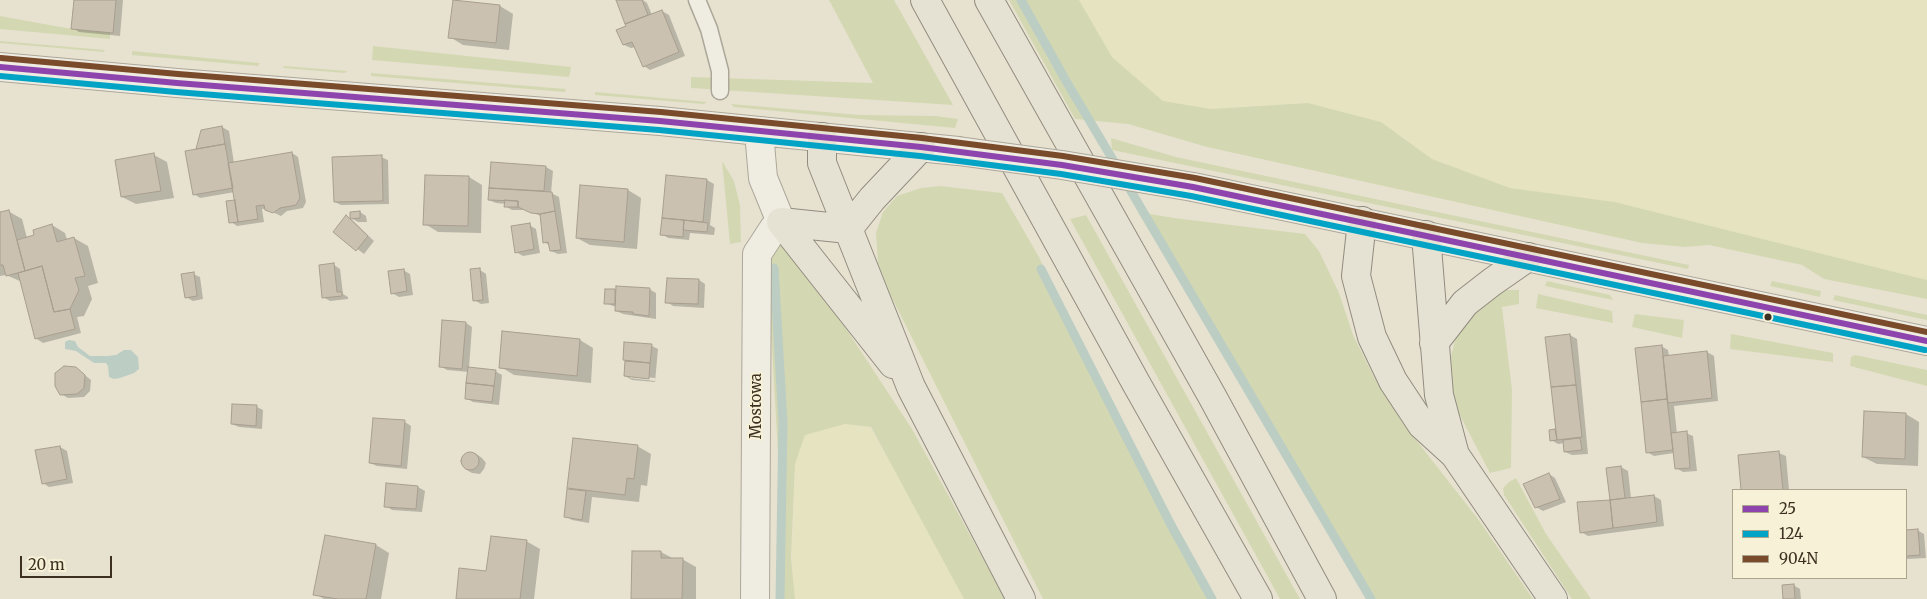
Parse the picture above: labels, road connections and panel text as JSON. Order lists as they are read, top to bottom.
{
  "streets": {
    "street": ["Mostowa"]
  },
  "lines": ["transit line 904N", "transit line 25", "transit line 124"],
  "legend": ["25", "124", "904N"],
  "scale_bar": "20 m"
}
